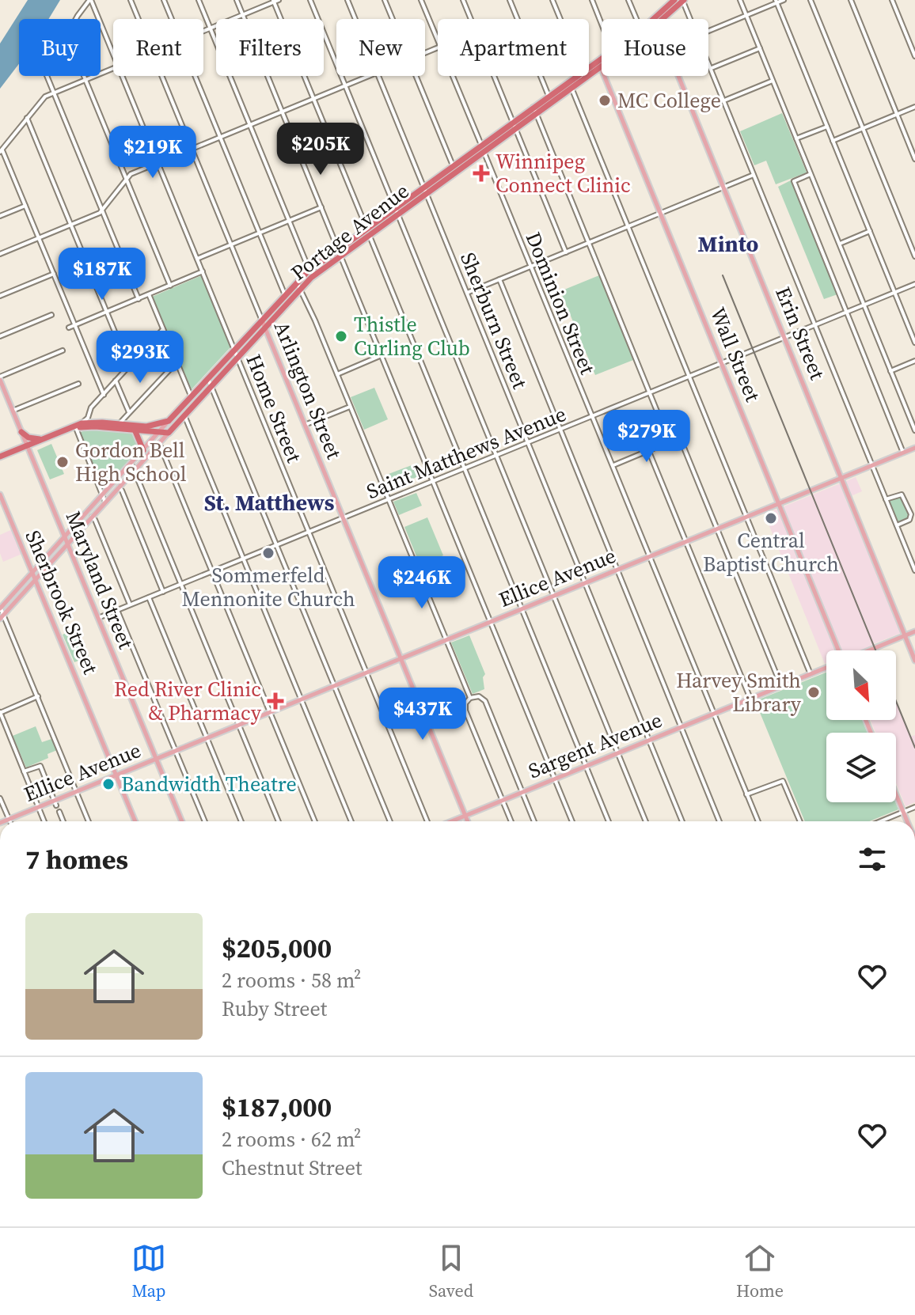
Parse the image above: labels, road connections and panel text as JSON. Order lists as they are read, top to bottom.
{
  "streets": {
    "highway": ["Portage Avenue"],
    "main road": [
      "Erin Street",
      "Wall Street",
      "Arlington Street",
      "Ellice Avenue",
      "Maryland Street",
      "Sherbrook Street",
      "Sargent Avenue"
    ],
    "street": [
      "Dominion Street",
      "Sherburn Street",
      "Home Street",
      "Saint Matthews Avenue"
    ]
  },
  "crossings": [
    ["Portage Avenue", "Dominion Street"],
    ["Portage Avenue", "Sherburn Street"],
    ["Portage Avenue", "Wall Street"],
    ["Portage Avenue", "Arlington Street"],
    ["Portage Avenue", "Home Street"],
    ["Portage Avenue", "Maryland Street"],
    ["Portage Avenue", "Sherbrook Street"],
    ["Dominion Street", "Saint Matthews Avenue"],
    ["Dominion Street", "Ellice Avenue"],
    ["Dominion Street", "Sargent Avenue"],
    ["Sherburn Street", "Saint Matthews Avenue"],
    ["Sherburn Street", "Ellice Avenue"],
    ["Sherburn Street", "Sargent Avenue"],
    ["Erin Street", "Saint Matthews Avenue"],
    ["Erin Street", "Ellice Avenue"],
    ["Erin Street", "Sargent Avenue"],
    ["Wall Street", "Saint Matthews Avenue"],
    ["Wall Street", "Ellice Avenue"],
    ["Arlington Street", "Saint Matthews Avenue"],
    ["Arlington Street", "Ellice Avenue"],
    ["Arlington Street", "Sargent Avenue"],
    ["Home Street", "Saint Matthews Avenue"],
    ["Home Street", "Ellice Avenue"],
    ["Saint Matthews Avenue", "Maryland Street"],
    ["Ellice Avenue", "Maryland Street"],
    ["Ellice Avenue", "Sherbrook Street"]
  ],
  "districts": ["Minto", "St. Matthews"],
  "places": {
    "other": [
      "MC College",
      "Thistle Curling Club",
      "Gordon Bell High School",
      "Central Baptist Church",
      "Sommerfeld Mennonite Church",
      "Harvey Smith Library",
      "Bandwidth Theatre"
    ],
    "health": ["Winnipeg Connect Clinic", "Red River Clinic & Pharmacy"]
  },
  "north": "bottom right",
  "page": {
    "chip": [
      "Buy",
      "Rent",
      "Filters",
      "New",
      "Apartment",
      "House"
    ],
    "price": [
      "$205K",
      "$219K",
      "$187K",
      "$293K",
      "$279K",
      "$246K",
      "$437K"
    ],
    "heading": "7 homes",
    "list": [
      {
        "name": "$205,000",
        "note": "2 rooms · 58 m² · Ruby Street"
      },
      {
        "name": "$187,000",
        "note": "2 rooms · 62 m² · Chestnut Street"
      }
    ],
    "tabs": ["Map", "Saved", "Home"]
  }
}
